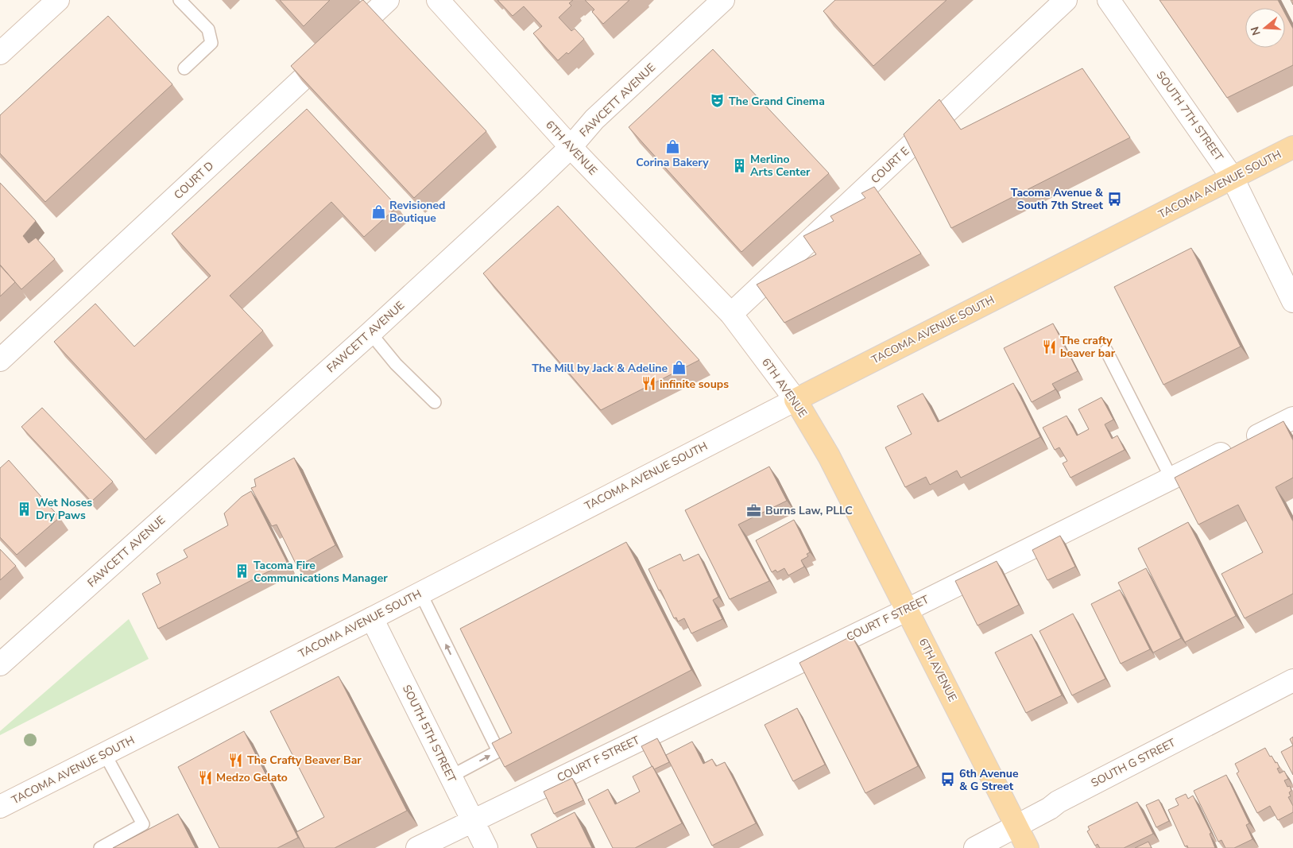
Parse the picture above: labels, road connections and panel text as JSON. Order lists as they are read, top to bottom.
{
  "streets": {
    "main road": ["6TH AVENUE", "TACOMA AVENUE SOUTH"],
    "street": [
      "FAWCETT AVENUE",
      "SOUTH 7TH STREET",
      "COURT E",
      "COURT D",
      "COURT F STREET",
      "SOUTH 5TH STREET",
      "SOUTH G STREET"
    ]
  },
  "crossings": [
    ["FAWCETT AVENUE", "6TH AVENUE"],
    ["SOUTH 7TH STREET", "TACOMA AVENUE SOUTH"],
    ["6TH AVENUE", "COURT E"],
    ["6TH AVENUE", "TACOMA AVENUE SOUTH"],
    ["6TH AVENUE", "COURT F STREET"],
    ["6TH AVENUE", "SOUTH G STREET"],
    ["TACOMA AVENUE SOUTH", "SOUTH 5TH STREET"],
    ["COURT F STREET", "SOUTH 5TH STREET"]
  ],
  "places": {
    "theatre": ["The Grand Cinema"],
    "shop": ["Corina Bakery", "Revisioned Boutique", "The Mill by Jack & Adeline"],
    "building": ["Merlino Arts Center", "Wet Noses Dry Paws", "Tacoma Fire Communications Manager"],
    "bus stop": ["Tacoma Avenue & South 7th Street", "6th Avenue & G Street"],
    "restaurant": [
      "The crafty beaver bar",
      "infinite soups",
      "The Crafty Beaver Bar",
      "Medzo Gelato"
    ],
    "office": ["Burns Law, PLLC"]
  },
  "north": "left"
}
